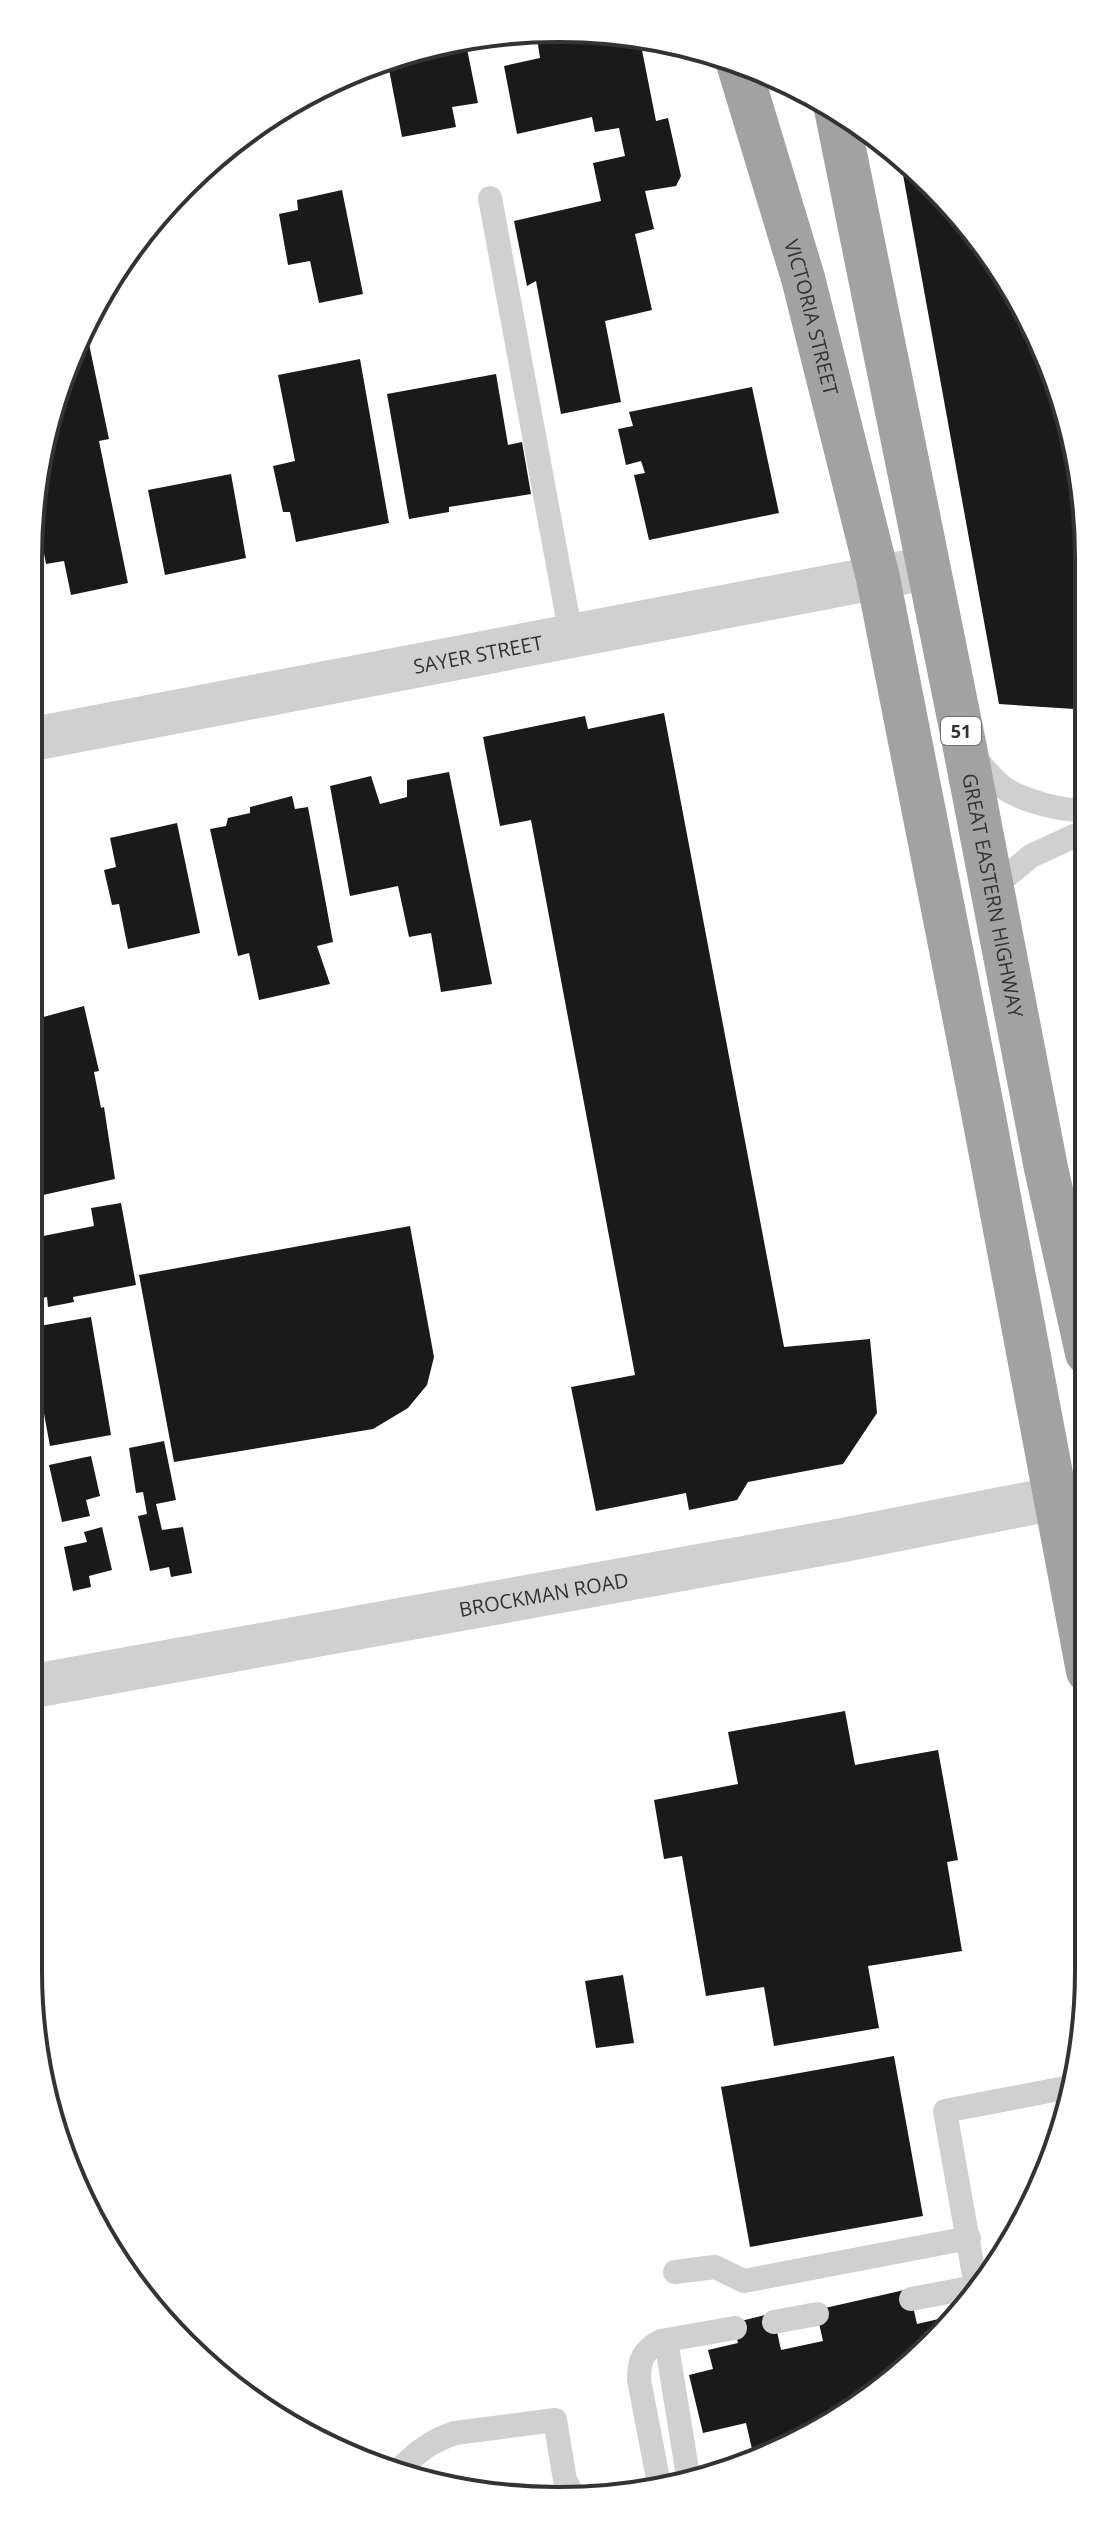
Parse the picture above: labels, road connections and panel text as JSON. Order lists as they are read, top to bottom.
{
  "streets": {
    "highway": ["VICTORIA STREET", "51", "GREAT EASTERN HIGHWAY"],
    "street": ["SAYER STREET", "BROCKMAN ROAD"]
  },
  "crossings": [
    ["VICTORIA STREET", "SAYER STREET"],
    ["VICTORIA STREET", "51"],
    ["SAYER STREET", "51"],
    ["SAYER STREET", "GREAT EASTERN HIGHWAY"]
  ]
}
